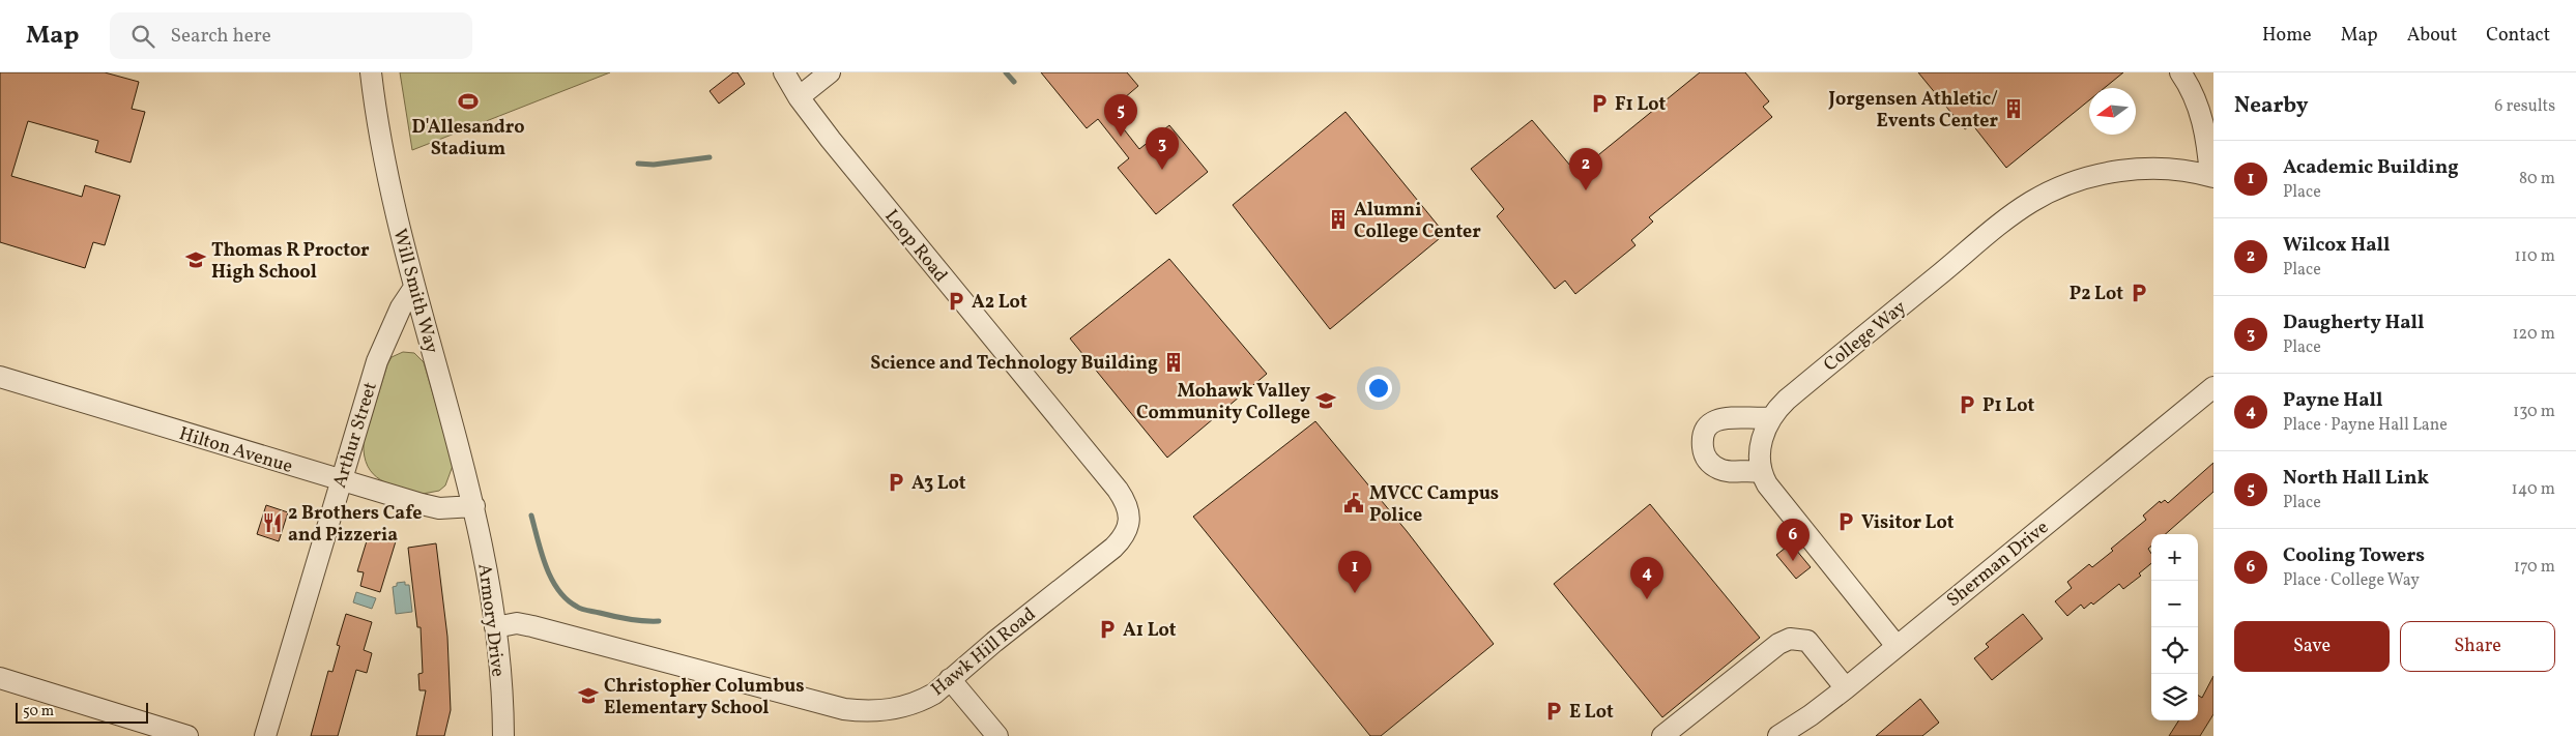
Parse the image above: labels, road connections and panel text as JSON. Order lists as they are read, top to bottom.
{
  "streets": {
    "street": [
      "Loop Road",
      "Will Smith Way",
      "College Way",
      "Arthur Street",
      "Hilton Avenue",
      "Sherman Drive",
      "Armory Drive",
      "Hawk Hill Road"
    ]
  },
  "crossings": [
    ["Loop Road", "Hawk Hill Road"],
    ["Will Smith Way", "Arthur Street"],
    ["Will Smith Way", "Hilton Avenue"],
    ["Will Smith Way", "Armory Drive"],
    ["College Way", "Sherman Drive"],
    ["Arthur Street", "Hilton Avenue"],
    ["Hilton Avenue", "Armory Drive"],
    ["Armory Drive", "Hawk Hill Road"]
  ],
  "places": {
    "sports": ["D'Allesandro Stadium"],
    "parking": [
      "F1 Lot",
      "P2 Lot",
      "A2 Lot",
      "P1 Lot",
      "A3 Lot",
      "Visitor Lot",
      "A1 Lot",
      "E Lot"
    ],
    "building": ["Jorgensen Athletic/ Events Center", "Alumni College Center", "Science and Technology Building"],
    "school or university": ["Thomas R Proctor High School", "Mohawk Valley Community College", "Christopher Columbus Elementary School"],
    "public building": ["MVCC Campus Police"],
    "restaurant": ["2 Brothers Cafe and Pizzeria"]
  },
  "scale_bar": "50 m",
  "north": "left",
  "page": {
    "header": "Map",
    "search": "Search here",
    "nav": [
      "Home",
      "Map",
      "About",
      "Contact"
    ],
    "heading": ["Nearby", "6 results"],
    "pins": [
      "5",
      "3",
      "2",
      "6",
      "1",
      "4"
    ],
    "list": [
      {
        "mark": "1",
        "name": "Academic Building",
        "note": "Place",
        "value": "80 m"
      },
      {
        "mark": "2",
        "name": "Wilcox Hall",
        "note": "Place",
        "value": "110 m"
      },
      {
        "mark": "3",
        "name": "Daugherty Hall",
        "note": "Place",
        "value": "120 m"
      },
      {
        "mark": "4",
        "name": "Payne Hall",
        "note": "Place · Payne Hall Lane",
        "value": "130 m"
      },
      {
        "mark": "5",
        "name": "North Hall Link",
        "note": "Place",
        "value": "140 m"
      },
      {
        "mark": "6",
        "name": "Cooling Towers",
        "note": "Place · College Way",
        "value": "170 m"
      }
    ],
    "map_buttons": ["+", "−"],
    "buttons": ["Save", "Share"],
    "scale": "50 m"
  }
}
